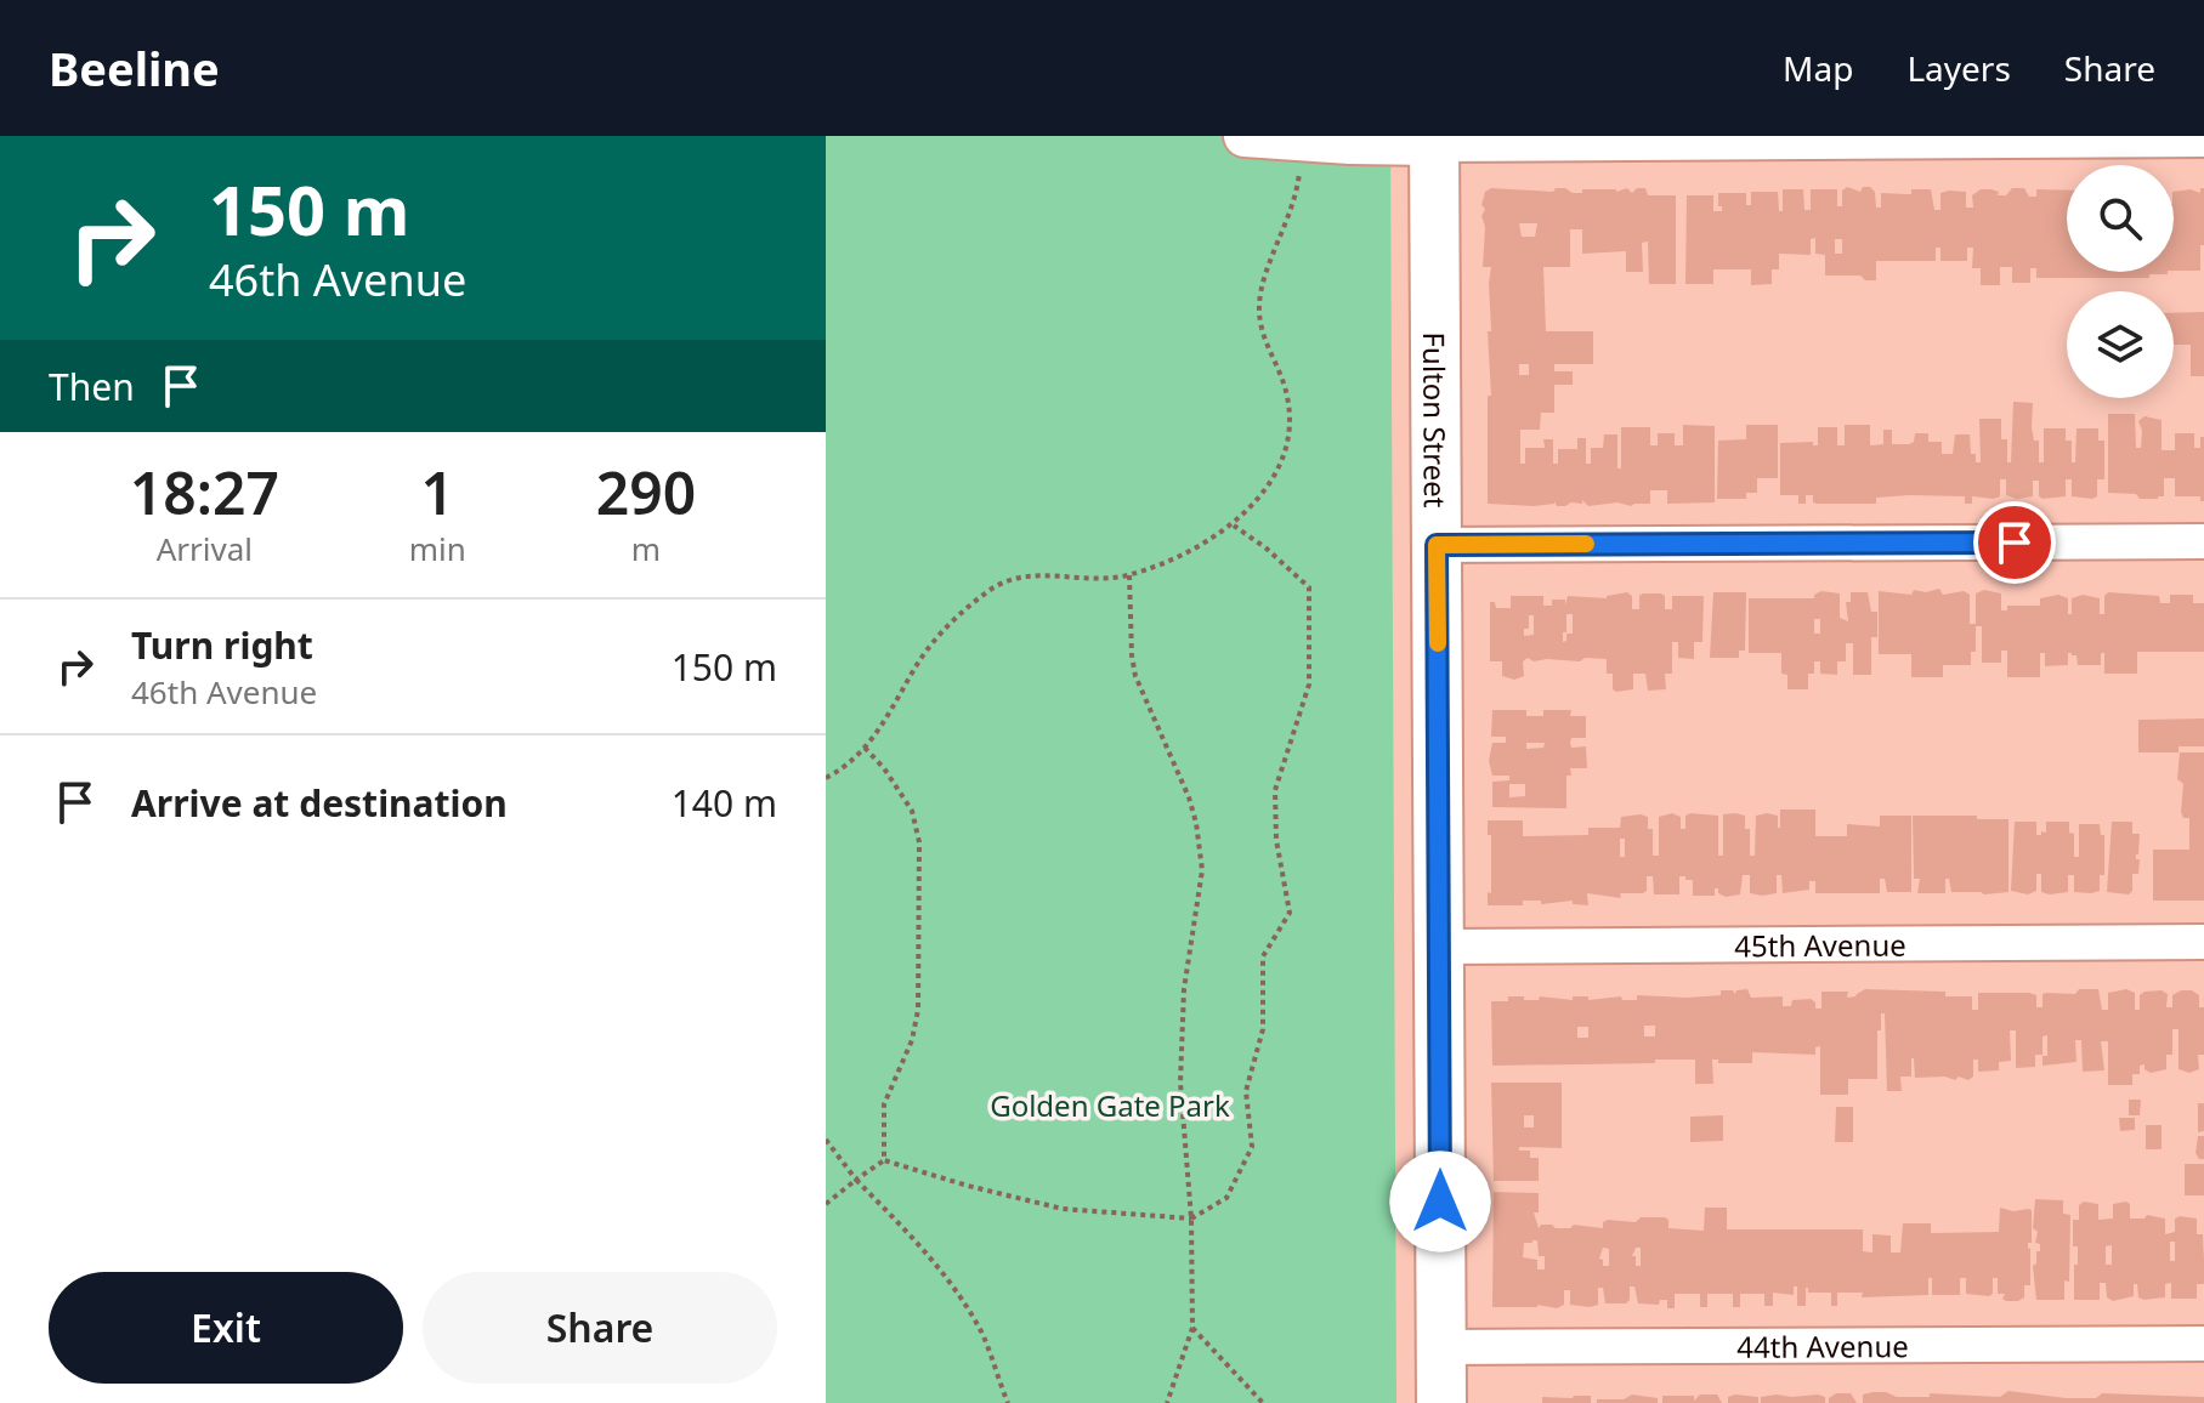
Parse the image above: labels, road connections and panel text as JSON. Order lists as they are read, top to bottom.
{
  "streets": {
    "main road": ["Fulton Street"],
    "street": ["45th Avenue", "44th Avenue"]
  },
  "crossings": [
    ["Fulton Street", "45th Avenue"],
    ["Fulton Street", "44th Avenue"]
  ],
  "parks": ["Golden Gate Park"],
  "page": {
    "header": "Beeline",
    "nav": ["Map", "Layers", "Share"],
    "turn": ["150 m", "46th Avenue"],
    "then": "Then",
    "eta": [
      "18:27",
      "Arrival",
      "1",
      "min",
      "290",
      "m"
    ],
    "list": [
      {
        "name": "Turn right",
        "note": "46th Avenue",
        "value": "150 m"
      },
      {
        "name": "Arrive at destination",
        "value": "140 m"
      }
    ],
    "buttons": ["Exit", "Share"]
  }
}
